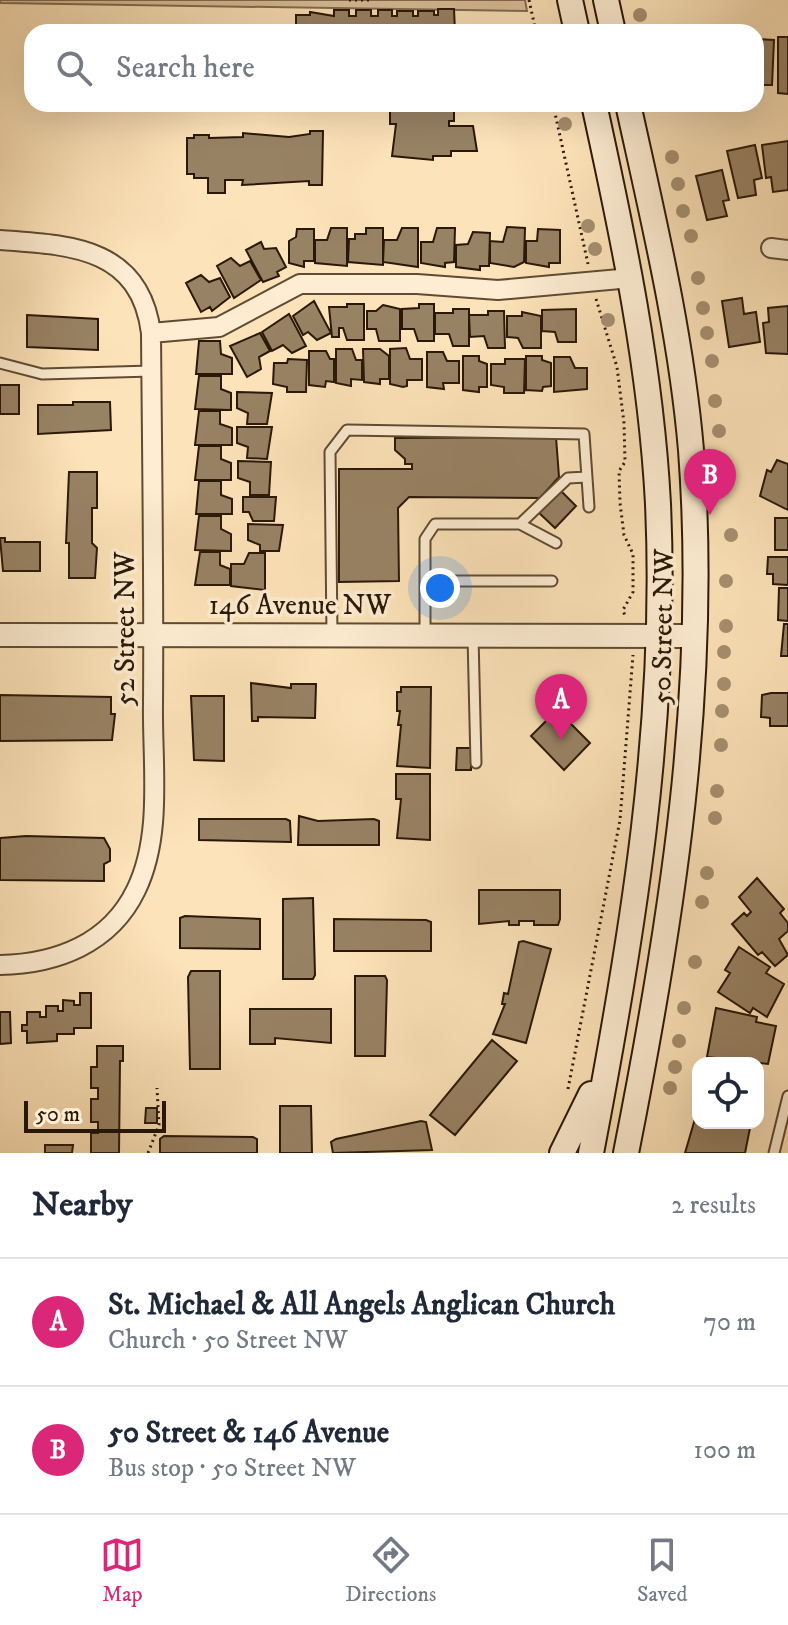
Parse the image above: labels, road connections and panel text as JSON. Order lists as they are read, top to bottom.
{
  "streets": {
    "main road": ["50 Street NW"],
    "street": ["146 Avenue NW", "52 Street NW"]
  },
  "crossings": [
    ["146 Avenue NW", "50 Street NW"],
    ["146 Avenue NW", "52 Street NW"]
  ],
  "scale_bar": "50 m",
  "page": {
    "search": "Search here",
    "pins": ["B", "A"],
    "scale": "50 m",
    "heading": ["Nearby", "2 results"],
    "list": [
      {
        "mark": "A",
        "name": "St. Michael & All Angels Anglican Church",
        "note": "Church · 50 Street NW",
        "value": "70 m"
      },
      {
        "mark": "B",
        "name": "50 Street & 146 Avenue",
        "note": "Bus stop · 50 Street NW",
        "value": "100 m"
      }
    ],
    "nav": ["Map", "Directions", "Saved"]
  }
}
